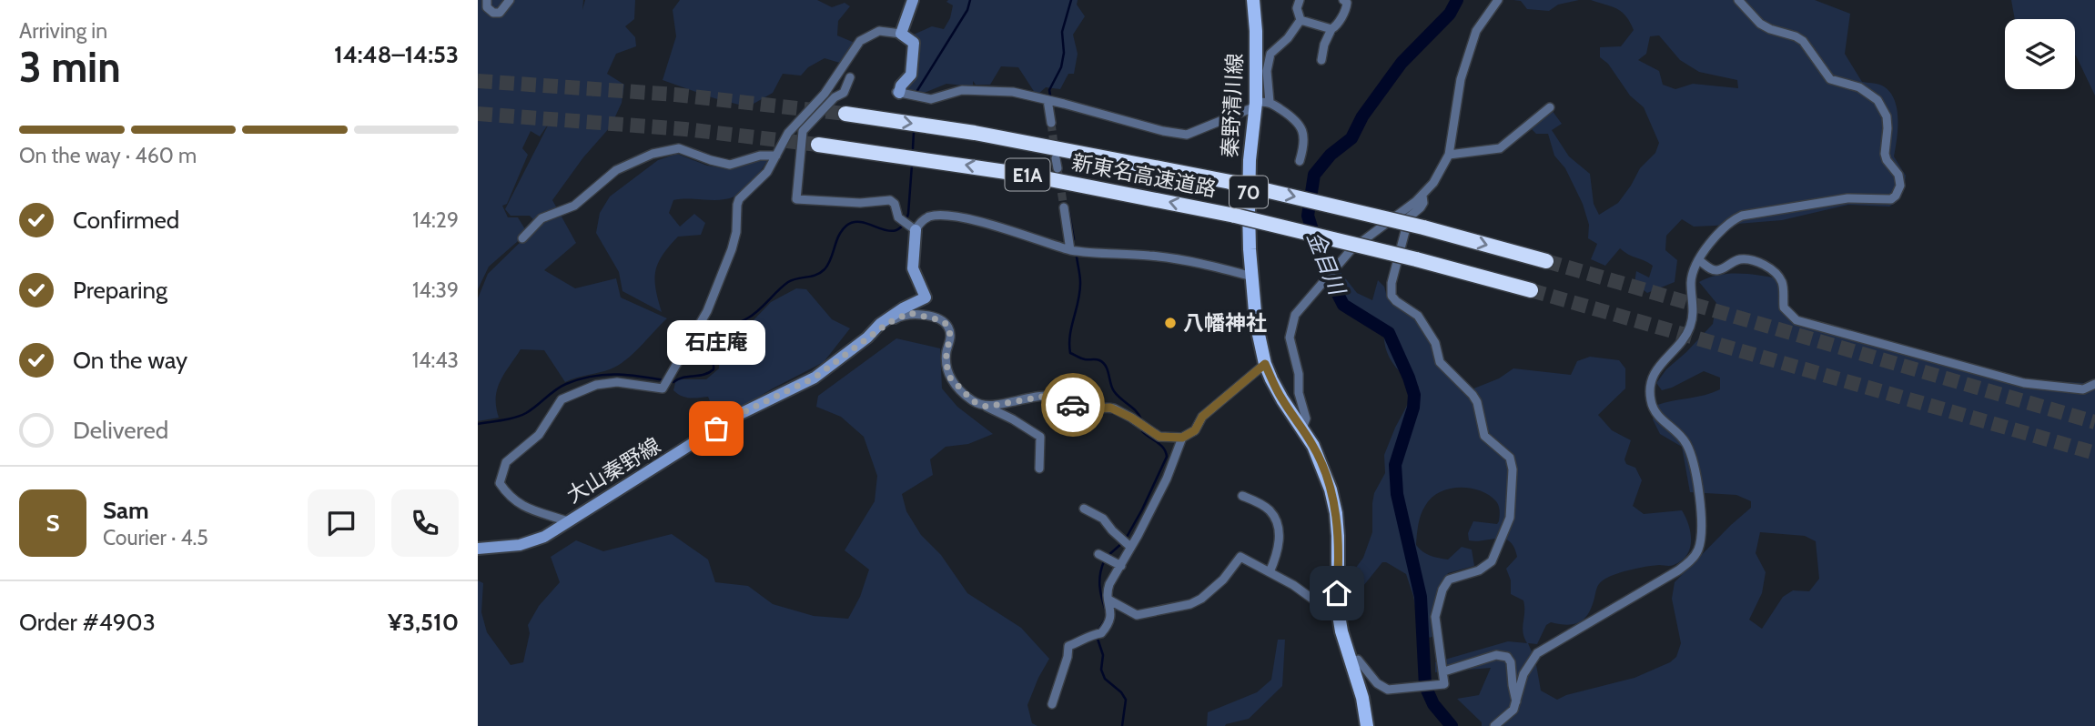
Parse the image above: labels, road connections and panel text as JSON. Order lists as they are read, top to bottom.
{
  "streets": {
    "highway": ["E1A", "新東名高速道路"],
    "main road": ["秦野清川線", "70", "大山秦野線"]
  },
  "water": ["金目川"],
  "places": ["八幡神社", "石庄庵"],
  "page": {
    "heading": ["3 min", "Arriving in", "14:48–14:53"],
    "panel": [
      "Sam",
      "Courier · 4.5",
      "Order #4903",
      "¥3,510"
    ],
    "bar": "On the way · 460 m",
    "list": [
      ["Confirmed", "14:29"],
      ["Preparing", "14:39"],
      ["On the way", "14:43"],
      "Delivered"
    ],
    "bubble": "石庄庵",
    "round": "S"
  }
}
